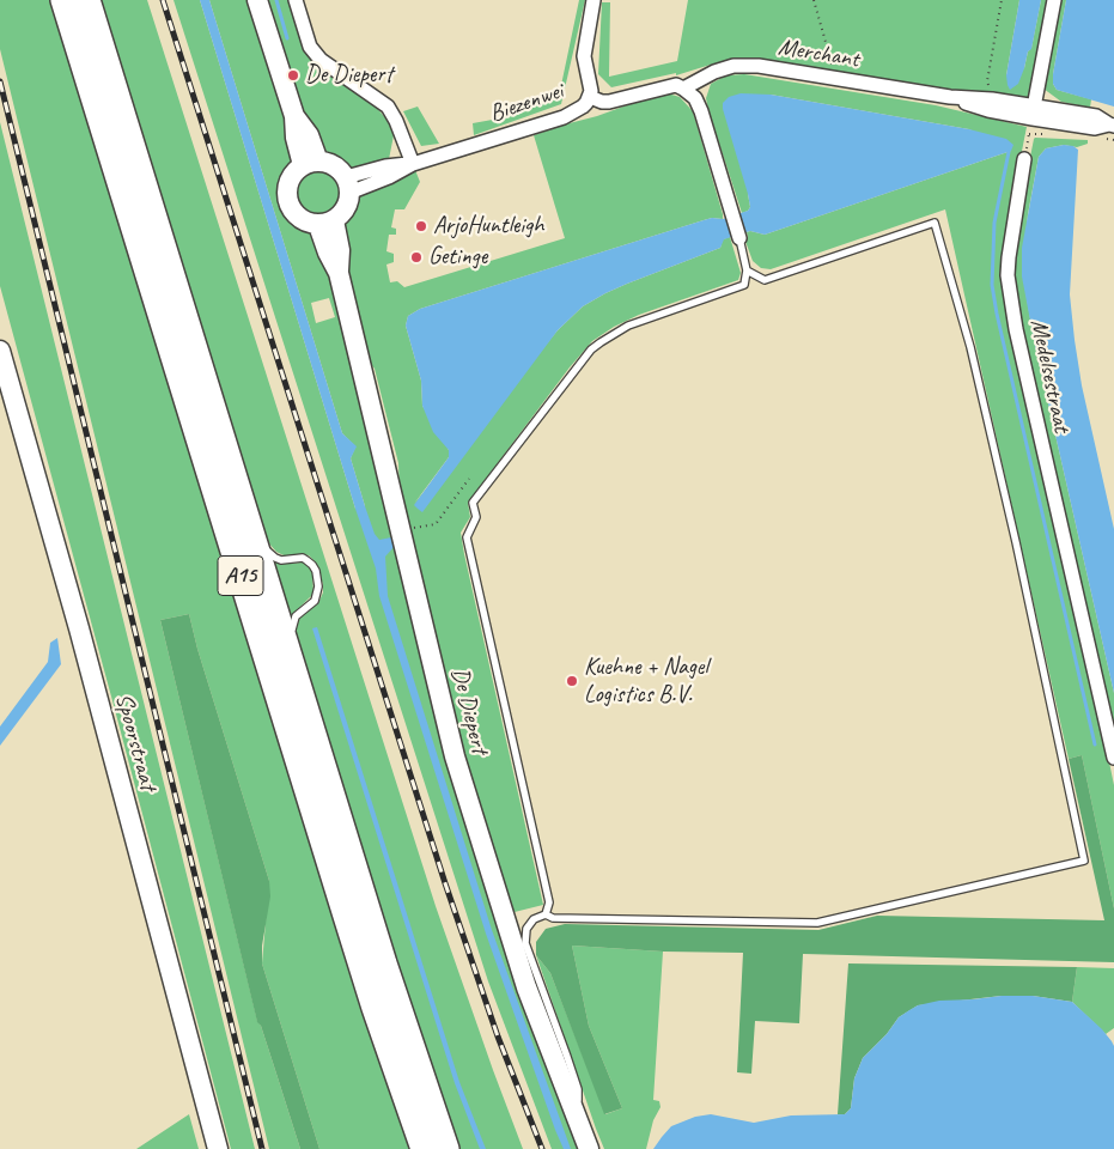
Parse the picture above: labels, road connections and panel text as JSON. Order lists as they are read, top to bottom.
{
  "streets": {
    "highway": ["A15"],
    "main road": ["De Diepert", "Spoorstraat"],
    "street": ["Merchant", "Biezenwei", "Medelsestraat"]
  },
  "crossings": [
    ["Merchant", "Biezenwei"],
    ["Biezenwei", "De Diepert"]
  ],
  "places": [
    "De Diepert",
    "ArjoHuntleigh",
    "Getinge",
    "Kuehne + Nagel Logistics B.V."
  ]
}
